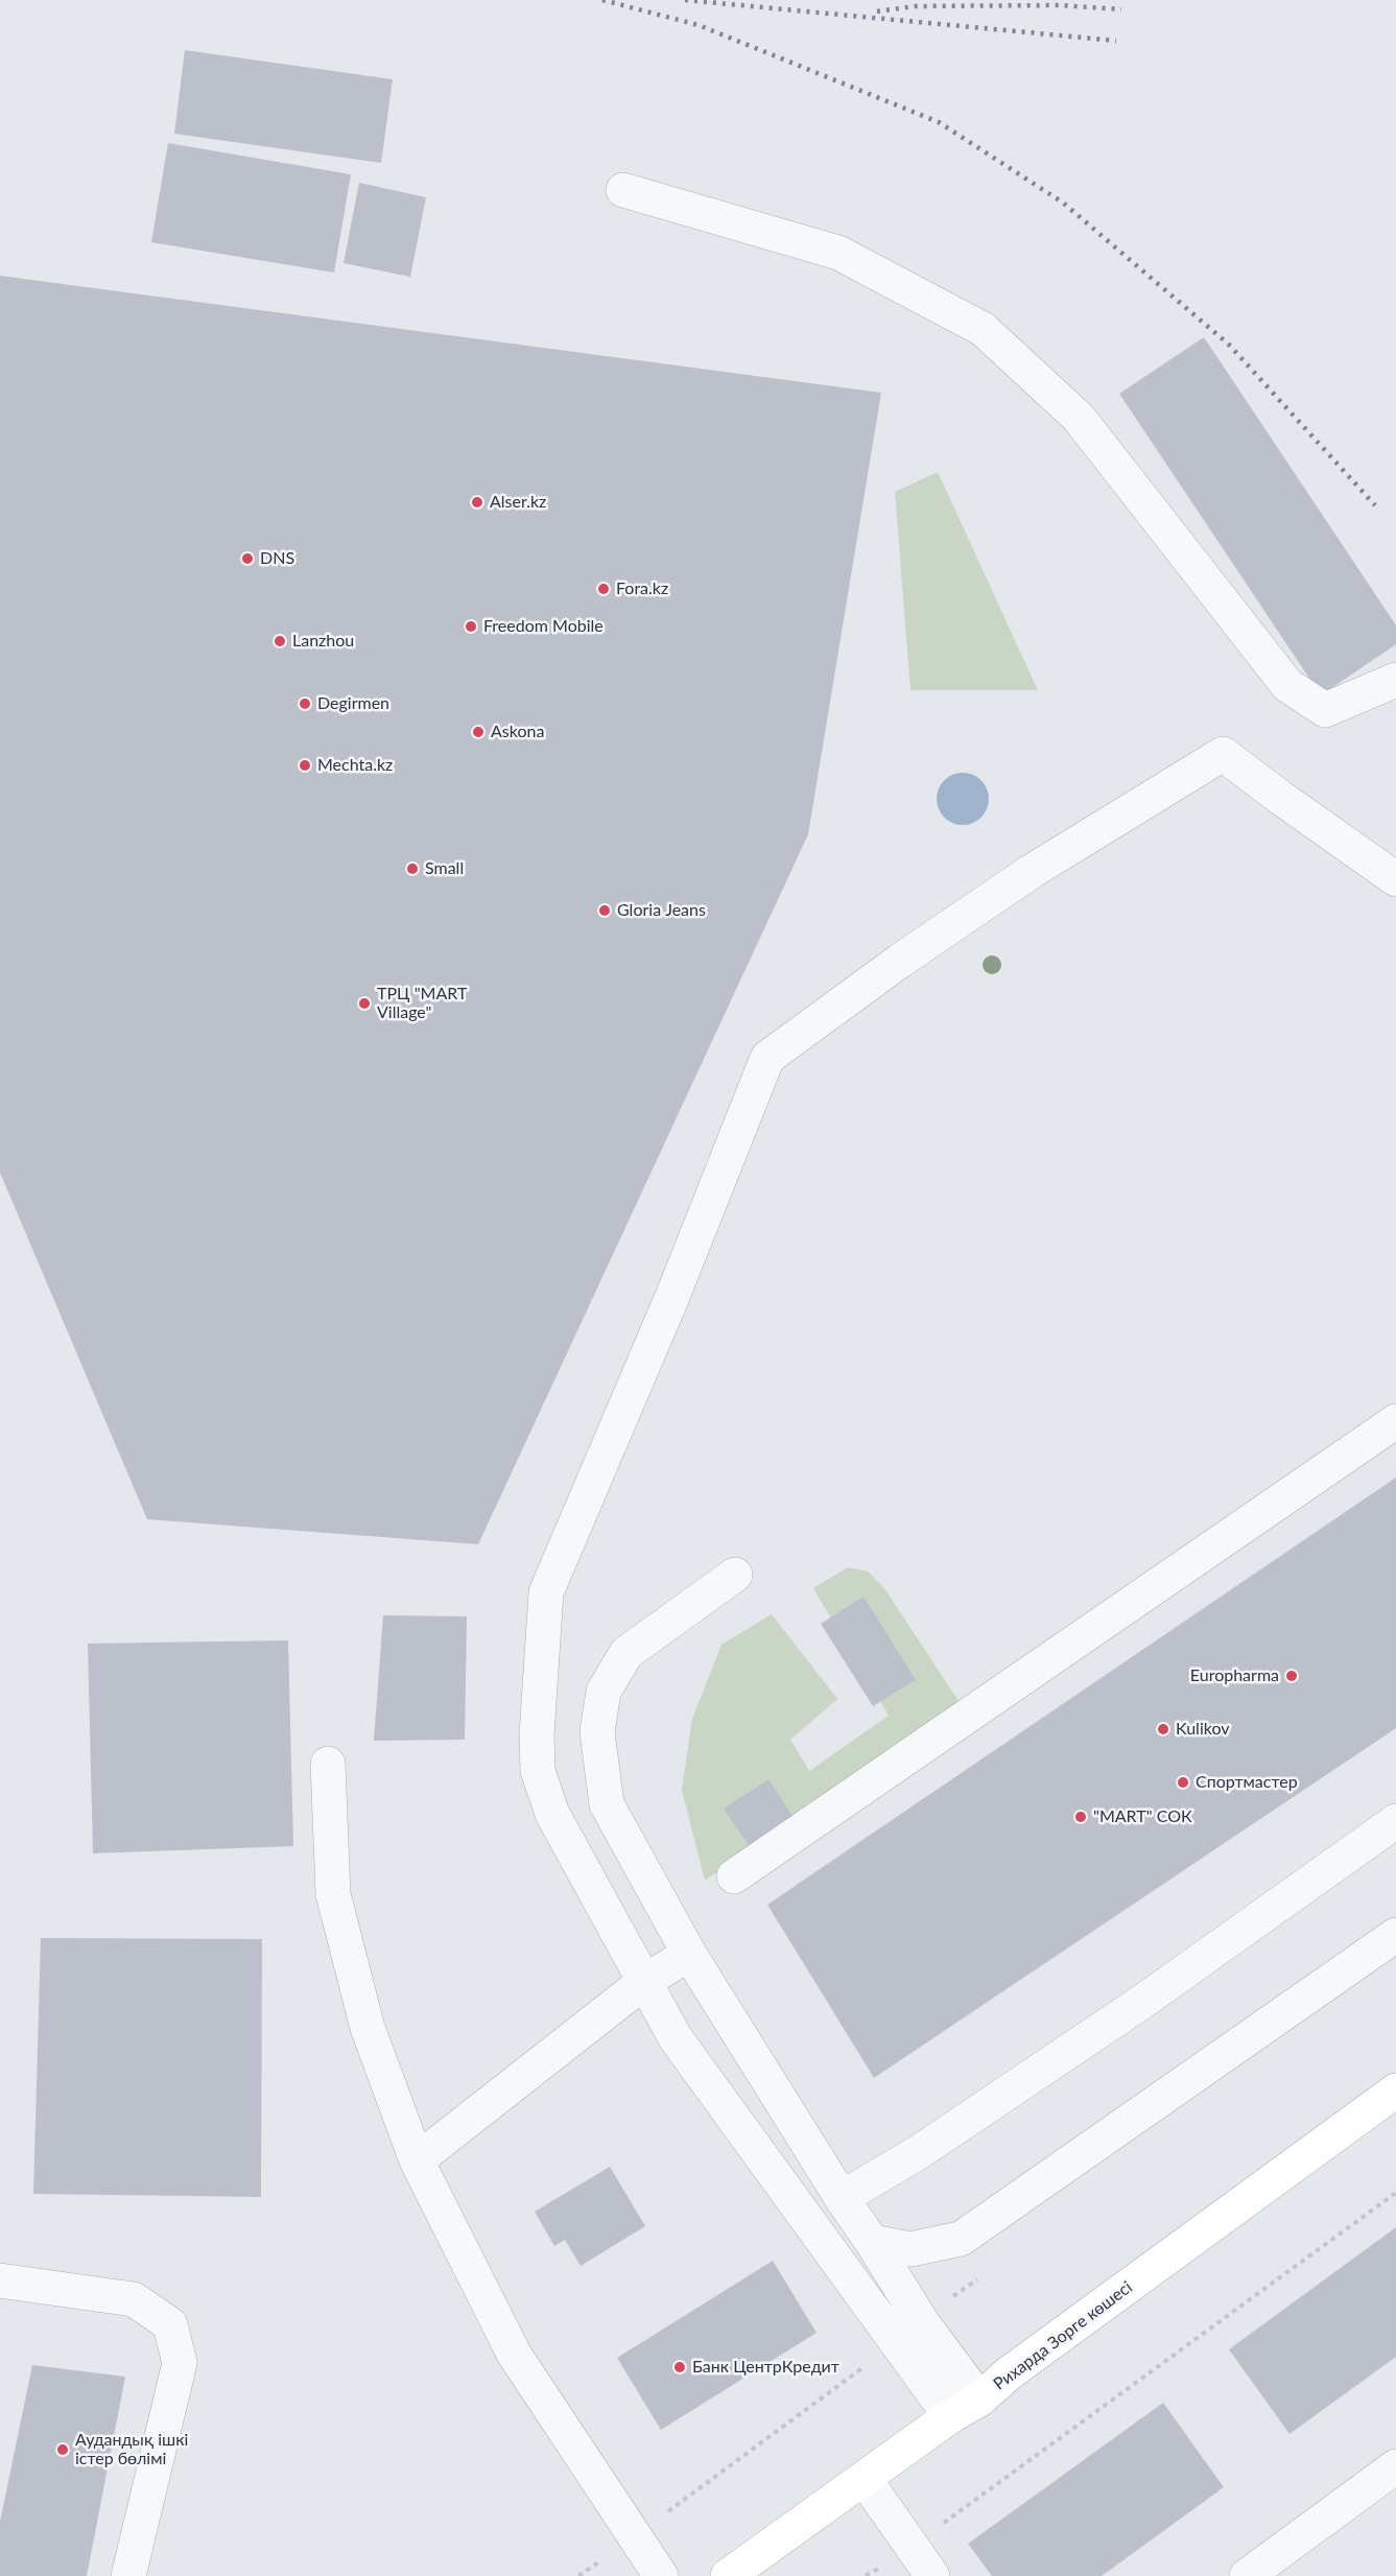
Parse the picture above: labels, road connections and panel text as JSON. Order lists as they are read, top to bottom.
{
  "streets": {
    "main road": ["Рихарда Зорге көшесі"]
  },
  "places": [
    "Alser.kz",
    "DNS",
    "Fora.kz",
    "Freedom Mobile",
    "Lanzhou",
    "Degirmen",
    "Askona",
    "Mechta.kz",
    "Small",
    "Gloria Jeans",
    "ТРЦ \"MART Village\"",
    "Europharma",
    "Kulikov",
    "Спортмастер",
    "\"MART\" СОК",
    "Банк ЦентрКредит",
    "Аудандық ішкі істер бөлімі"
  ]
}
